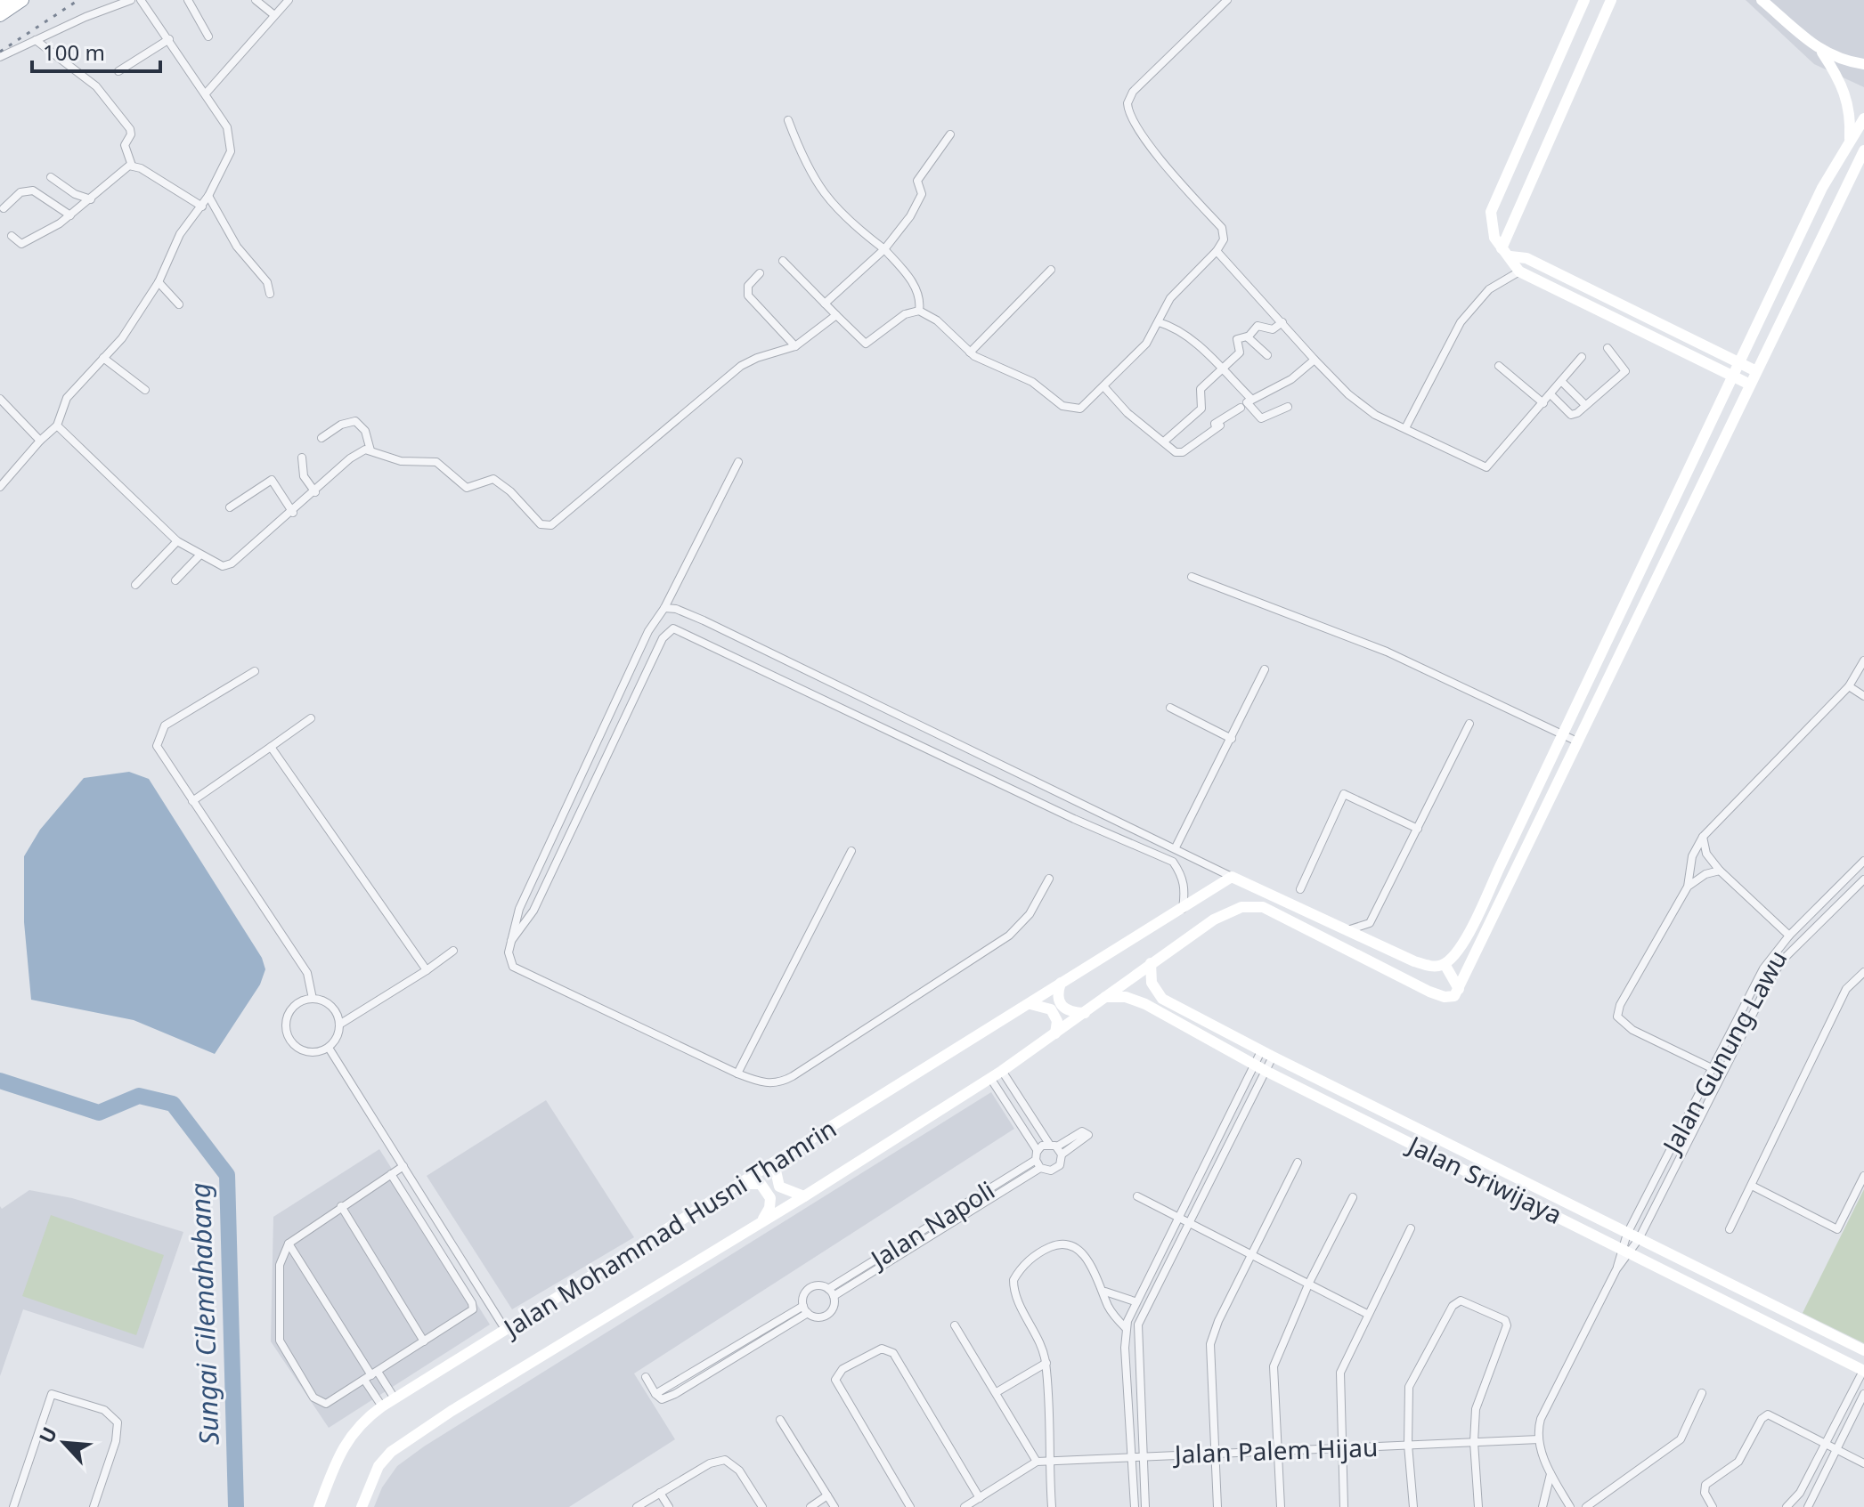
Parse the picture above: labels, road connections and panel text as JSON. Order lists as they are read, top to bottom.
{
  "streets": {
    "street": [
      "Jalan Gunung Lawu",
      "Jalan Sriwijaya",
      "Jalan Napoli",
      "Jalan Mohammad Husni Thamrin",
      "Jalan Palem Hijau"
    ]
  },
  "crossings": [
    ["Jalan Gunung Lawu", "Jalan Sriwijaya"],
    ["Jalan Sriwijaya", "Jalan Mohammad Husni Thamrin"]
  ],
  "water": ["Sungai Cilemahabang"],
  "scale_bar": "100 m",
  "north": "top left"
}
